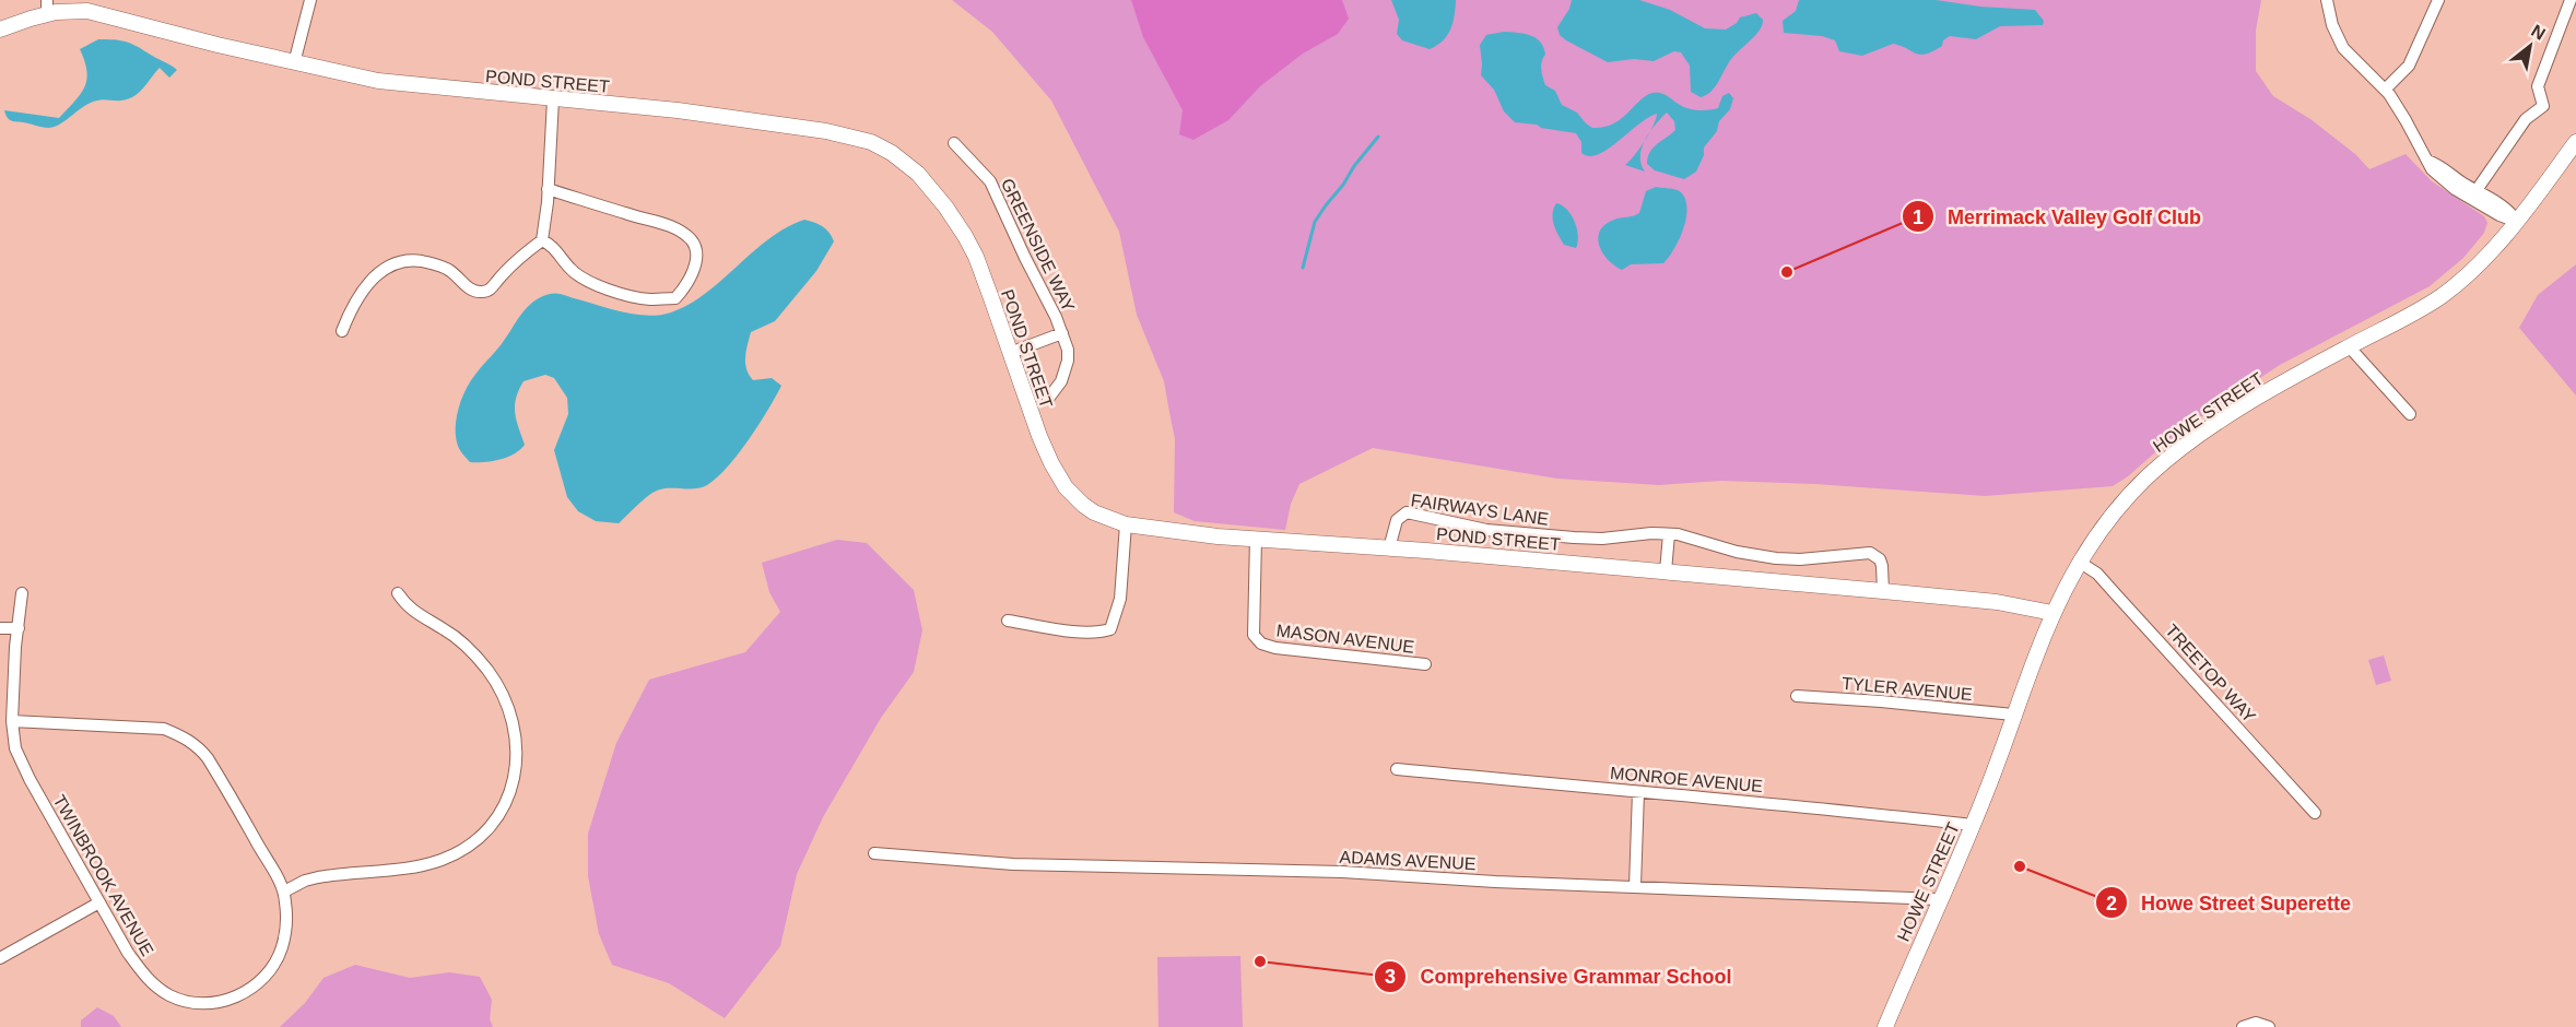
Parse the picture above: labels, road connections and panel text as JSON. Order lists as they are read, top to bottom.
{
  "streets": {
    "street": [
      "POND STREET",
      "GREENSIDE WAY",
      "HOWE STREET",
      "FAIRWAYS LANE",
      "MASON AVENUE",
      "TREETOP WAY",
      "TYLER AVENUE",
      "MONROE AVENUE",
      "ADAMS AVENUE",
      "TWINBROOK AVENUE"
    ]
  },
  "crossings": [
    ["POND STREET", "GREENSIDE WAY"],
    ["POND STREET", "HOWE STREET"],
    ["POND STREET", "FAIRWAYS LANE"],
    ["POND STREET", "MASON AVENUE"],
    ["HOWE STREET", "TREETOP WAY"],
    ["HOWE STREET", "TYLER AVENUE"],
    ["HOWE STREET", "MONROE AVENUE"],
    ["HOWE STREET", "ADAMS AVENUE"]
  ],
  "places": ["Merrimack Valley Golf Club", "Howe Street Superette", "Comprehensive Grammar School"],
  "north": "top right"
}
